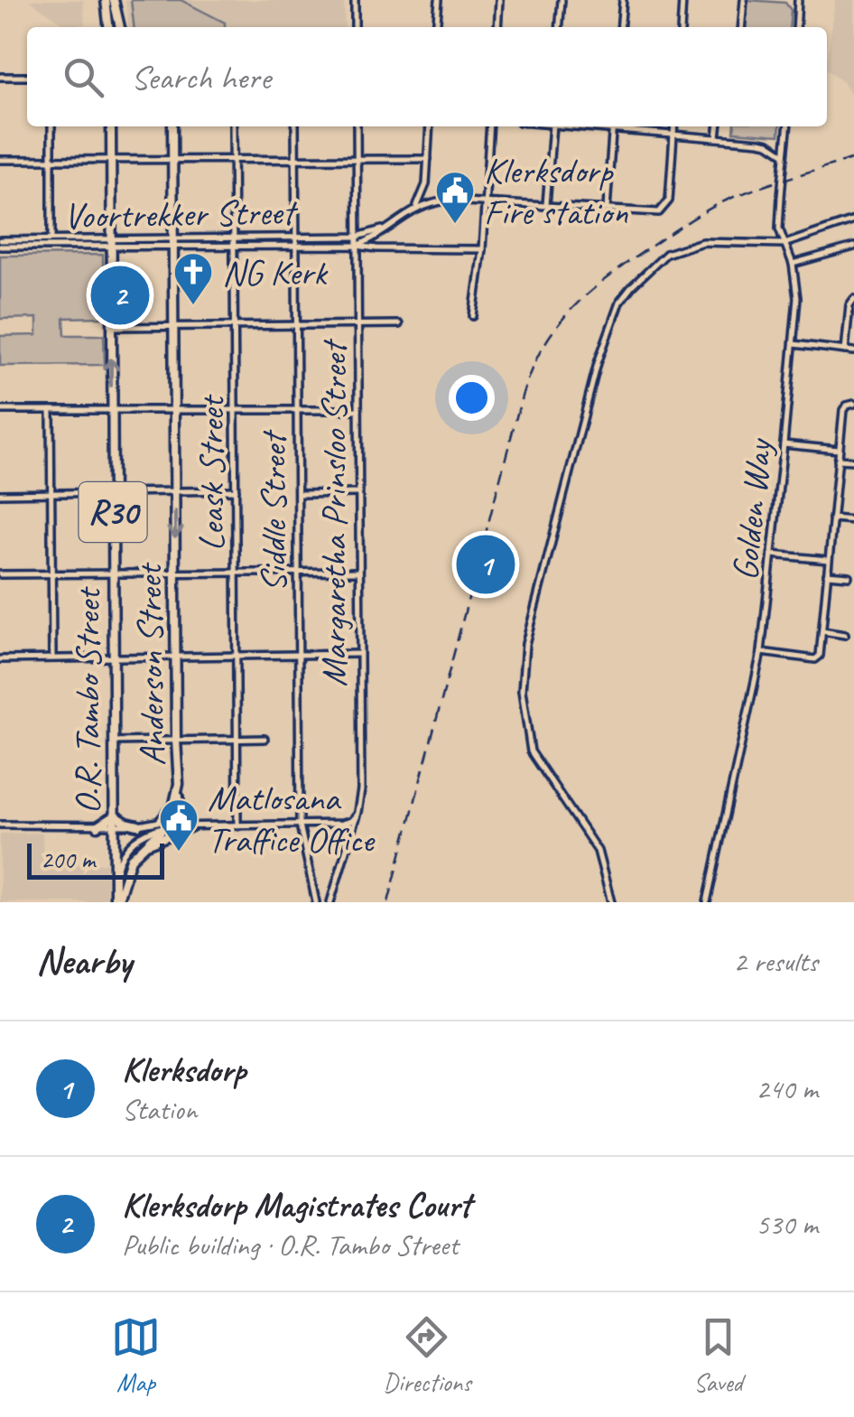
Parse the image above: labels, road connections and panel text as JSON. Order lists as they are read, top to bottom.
{
  "streets": {
    "main road": ["R30", "Anderson Street", "O.R. Tambo Street"],
    "street": [
      "Voortrekker Street",
      "Leask Street",
      "Golden Way",
      "Siddle Street",
      "Margaretha Prinsloo Street"
    ]
  },
  "crossings": [
    ["Voortrekker Street", "Leask Street"],
    ["Voortrekker Street", "Siddle Street"],
    ["Voortrekker Street", "Margaretha Prinsloo Street"],
    ["Voortrekker Street", "Anderson Street"],
    ["Voortrekker Street", "O.R. Tambo Street"],
    ["Anderson Street", "O.R. Tambo Street"]
  ],
  "places": {
    "public building": ["Klerksdorp Fire station", "Matlosana Traffice Office"],
    "church": ["NG Kerk"]
  },
  "scale_bar": "200 m",
  "page": {
    "search": "Search here",
    "pins": ["2", "1"],
    "scale": "200 m",
    "heading": ["Nearby", "2 results"],
    "list": [
      {
        "mark": "1",
        "name": "Klerksdorp",
        "note": "Station",
        "value": "240 m"
      },
      {
        "mark": "2",
        "name": "Klerksdorp Magistrates Court",
        "note": "Public building · O.R. Tambo Street",
        "value": "530 m"
      }
    ],
    "nav": ["Map", "Directions", "Saved"]
  }
}
